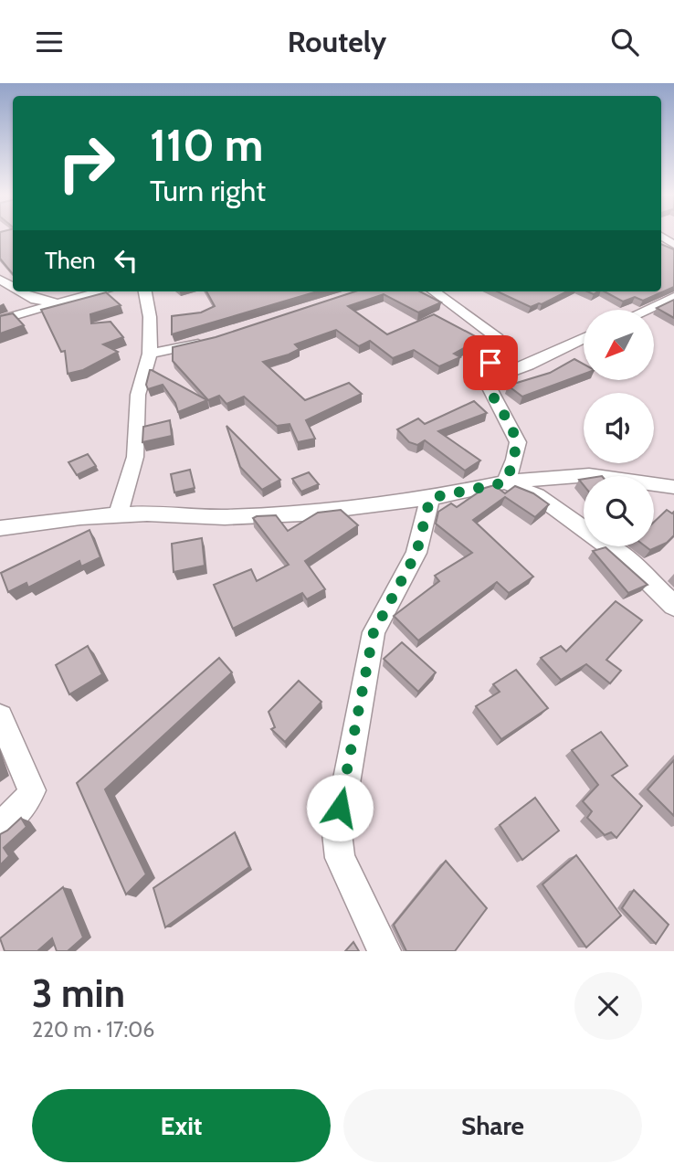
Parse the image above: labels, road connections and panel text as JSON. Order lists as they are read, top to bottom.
{
  "north": "bottom left",
  "page": {
    "header": "Routely",
    "turn": ["110 m", "Turn right"],
    "then": "Then",
    "heading": ["3 min", "220 m · 17:06"],
    "buttons": ["Exit", "Share"]
  }
}
